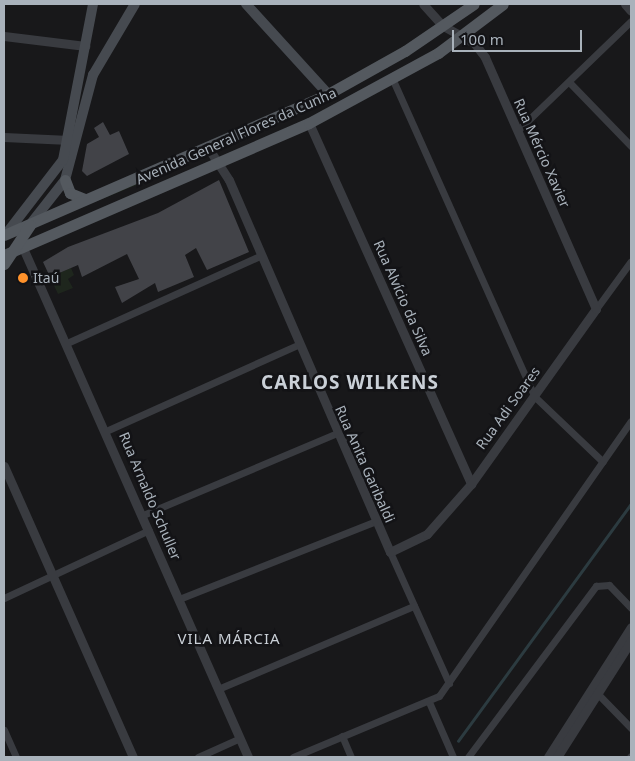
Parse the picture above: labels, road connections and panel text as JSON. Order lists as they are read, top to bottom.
{
  "streets": {
    "main road": ["Avenida General Flores da Cunha"],
    "street": [
      "Rua Mércio Xavier",
      "Rua Alvício da Silva",
      "Rua Adi Soares",
      "Rua Anita Garibaldi",
      "Rua Arnaldo Schuller"
    ]
  },
  "crossings": [
    ["Avenida General Flores da Cunha", "Rua Mércio Xavier"],
    ["Avenida General Flores da Cunha", "Rua Alvício da Silva"],
    ["Avenida General Flores da Cunha", "Rua Anita Garibaldi"],
    ["Avenida General Flores da Cunha", "Rua Arnaldo Schuller"],
    ["Rua Mércio Xavier", "Rua Adi Soares"],
    ["Rua Alvício da Silva", "Rua Adi Soares"],
    ["Rua Adi Soares", "Rua Anita Garibaldi"]
  ],
  "districts": ["CARLOS WILKENS", "VILA MÁRCIA"],
  "places": ["Itaú"],
  "scale_bar": "100 m"
}
